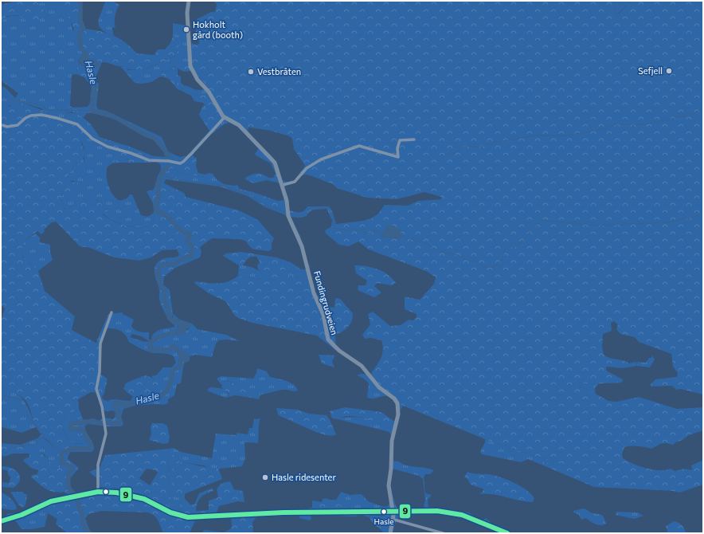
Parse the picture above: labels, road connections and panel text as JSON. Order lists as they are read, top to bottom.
{
  "streets": {
    "street": ["Fundingrudveien"]
  },
  "water": ["Hasle"],
  "places": [
    "Hokholt gård (booth)",
    "Sefjell",
    "Vestbråten",
    "Hasle ridesenter",
    "Hasle"
  ],
  "lines": ["transit line 9"]
}
